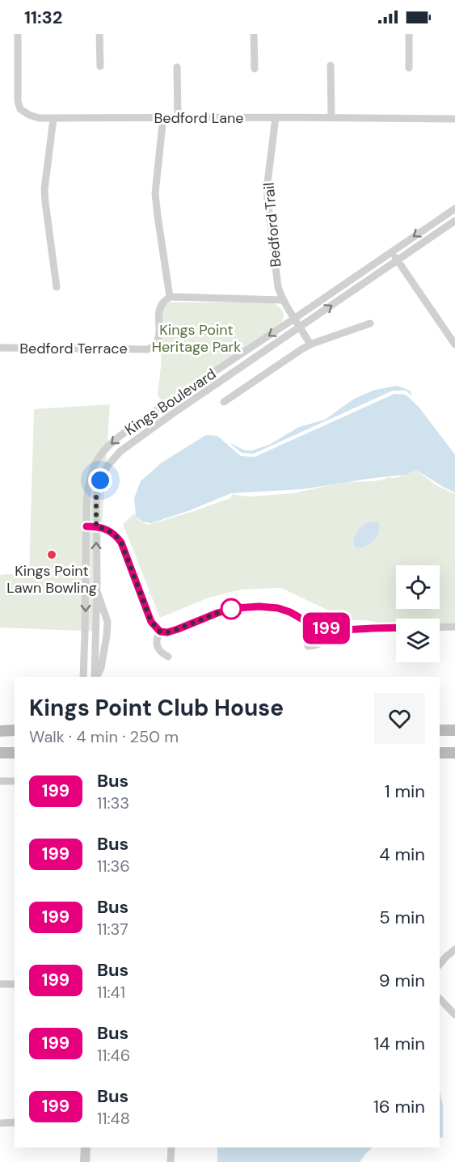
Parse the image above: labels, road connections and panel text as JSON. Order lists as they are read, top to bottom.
{
  "streets": {
    "street": [
      "Bedford Lane",
      "Bedford Trail",
      "Bedford Terrace",
      "Kings Boulevard"
    ]
  },
  "crossings": [
    ["Bedford Lane", "Bedford Trail"],
    ["Bedford Trail", "Kings Boulevard"]
  ],
  "parks": ["Kings Point Heritage Park"],
  "places": ["Kings Point Lawn Bowling"],
  "lines": ["bus line 199"],
  "page": {
    "status": "11:32",
    "on_map": "199",
    "heading": ["Kings Point Club House", "Walk · 4 min · 250 m"],
    "list": [
      {
        "mark": "199",
        "name": "Bus",
        "note": "11:33",
        "value": "1 min"
      },
      {
        "mark": "199",
        "name": "Bus",
        "note": "11:36",
        "value": "4 min"
      },
      {
        "mark": "199",
        "name": "Bus",
        "note": "11:37",
        "value": "5 min"
      },
      {
        "mark": "199",
        "name": "Bus",
        "note": "11:41",
        "value": "9 min"
      },
      {
        "mark": "199",
        "name": "Bus",
        "note": "11:46",
        "value": "14 min"
      },
      {
        "mark": "199",
        "name": "Bus",
        "note": "11:48",
        "value": "16 min"
      }
    ]
  }
}
